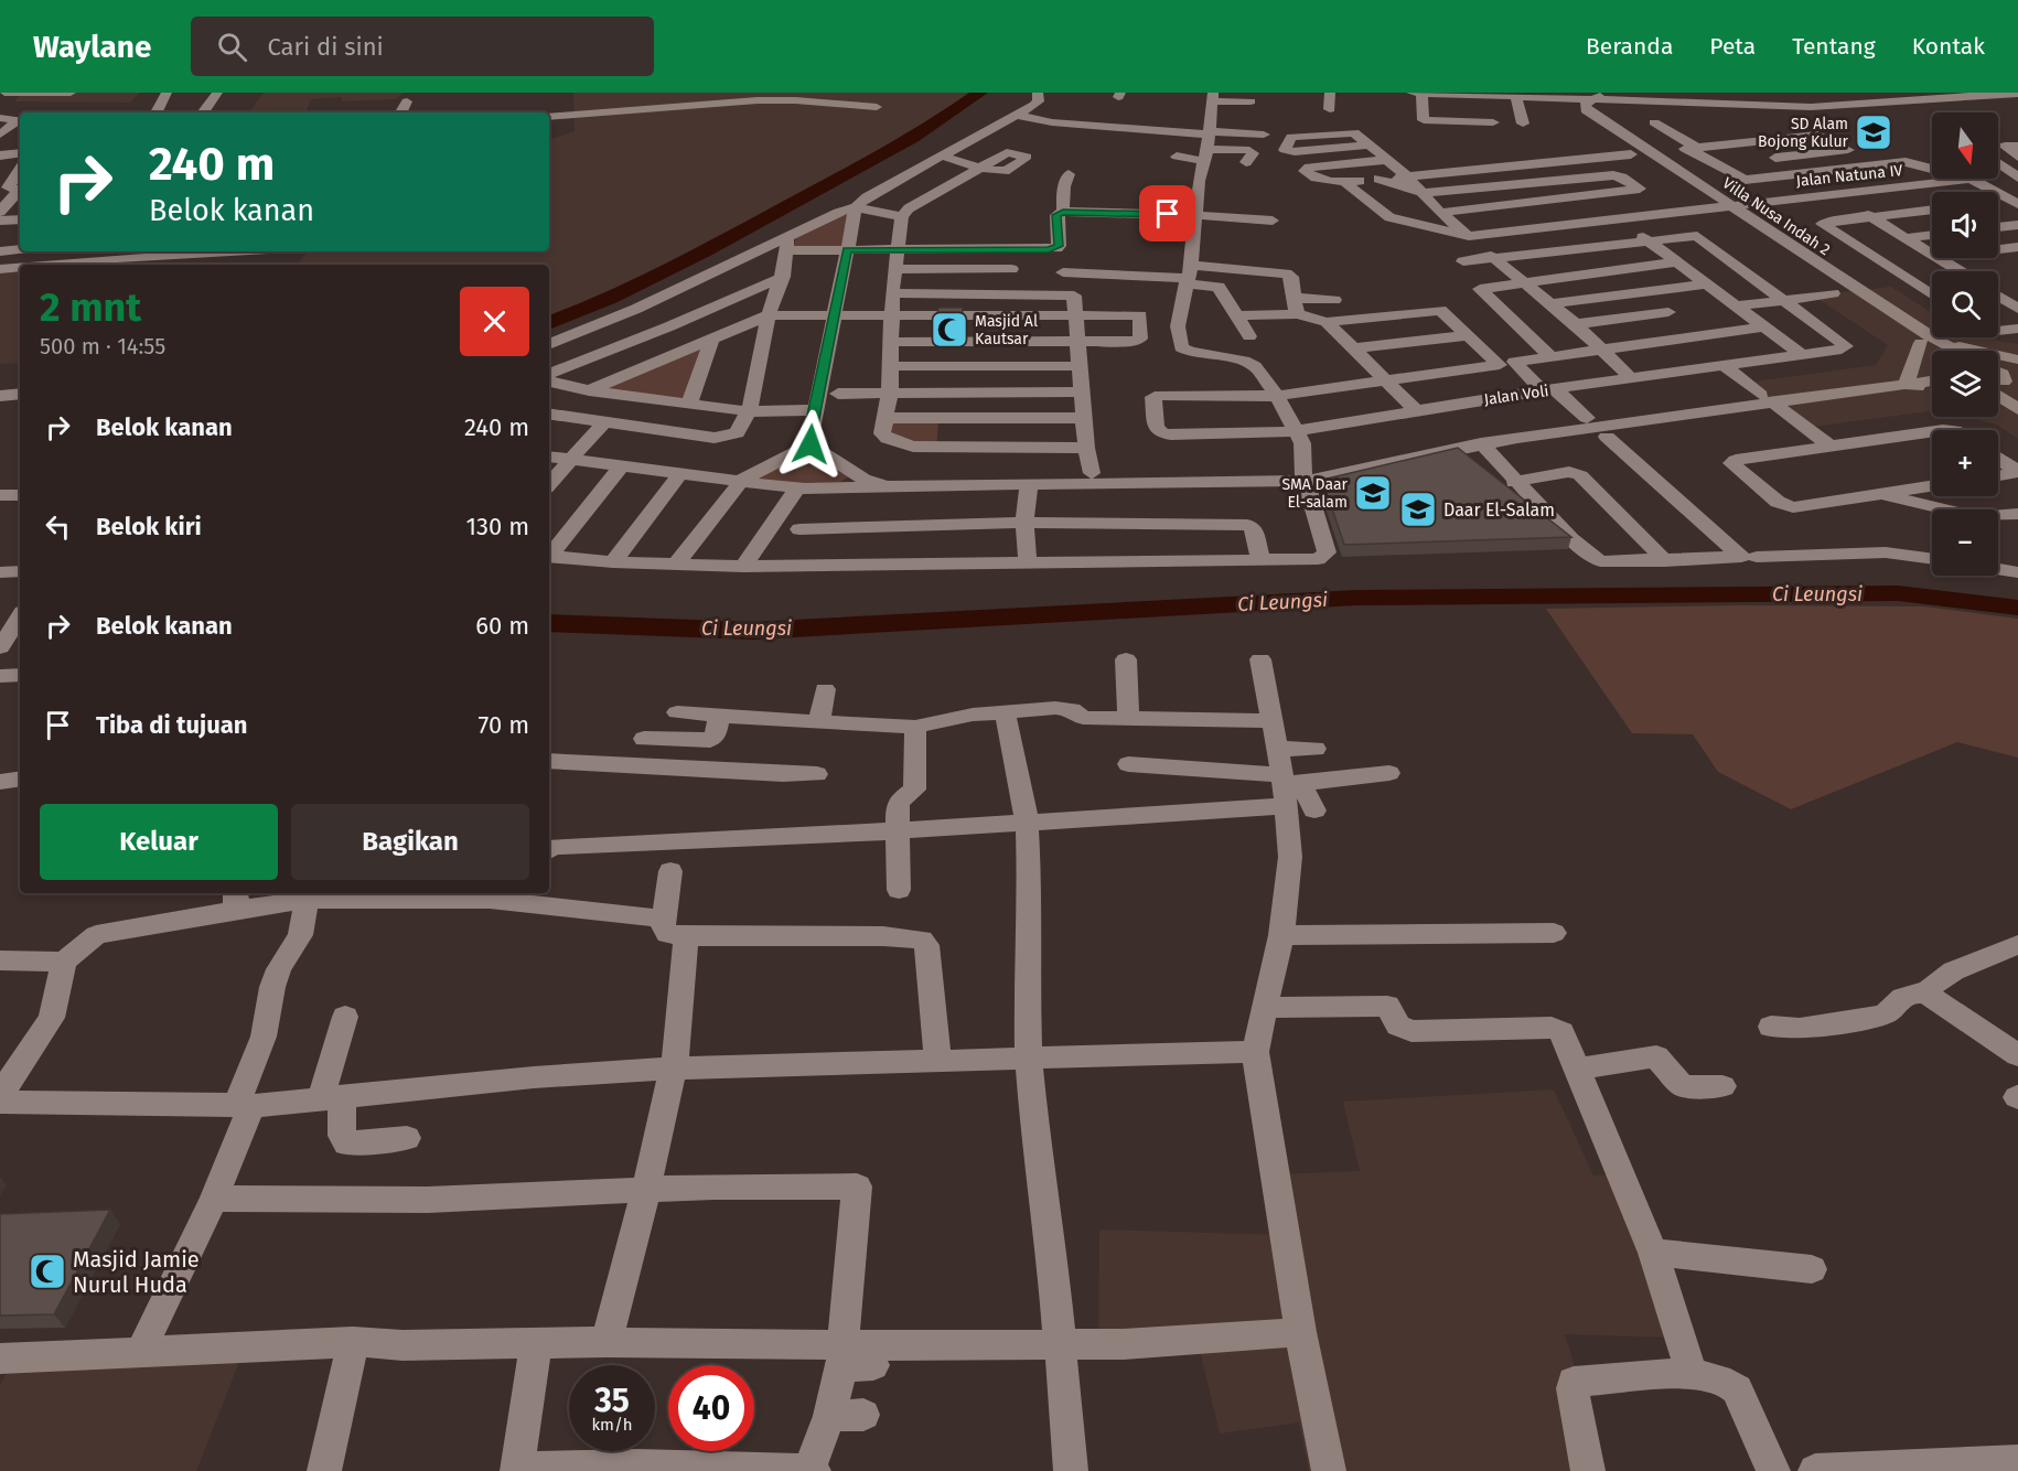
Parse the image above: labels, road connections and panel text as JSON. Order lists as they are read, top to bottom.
{
  "streets": {
    "street": ["Jalan Natuna IV", "Villa Nusa Indah 2", "Jalan Voli"]
  },
  "crossings": [
    ["Jalan Natuna IV", "Villa Nusa Indah 2"]
  ],
  "water": ["Ci Leungsi"],
  "places": {
    "school or university": ["SD Alam Bojong Kulur", "SMA Daar El-salam", "Daar El-Salam"],
    "mosque": ["Masjid Al Kautsar", "Masjid Jamie Nurul Huda"]
  },
  "north": "bottom",
  "page": {
    "header": "Waylane",
    "search": "Cari di sini",
    "nav": [
      "Beranda",
      "Peta",
      "Tentang",
      "Kontak"
    ],
    "map_buttons": ["+", "−"],
    "turn": ["240 m", "Belok kanan"],
    "heading": ["2 mnt", "500 m · 14:55"],
    "list": [
      {
        "name": "Belok kanan",
        "value": "240 m"
      },
      {
        "name": "Belok kiri",
        "value": "130 m"
      },
      {
        "name": "Belok kanan",
        "value": "60 m"
      },
      {
        "name": "Tiba di tujuan",
        "value": "70 m"
      }
    ],
    "buttons": ["Keluar", "Bagikan"],
    "speed": "35 km/h",
    "limit": "40"
  }
}
